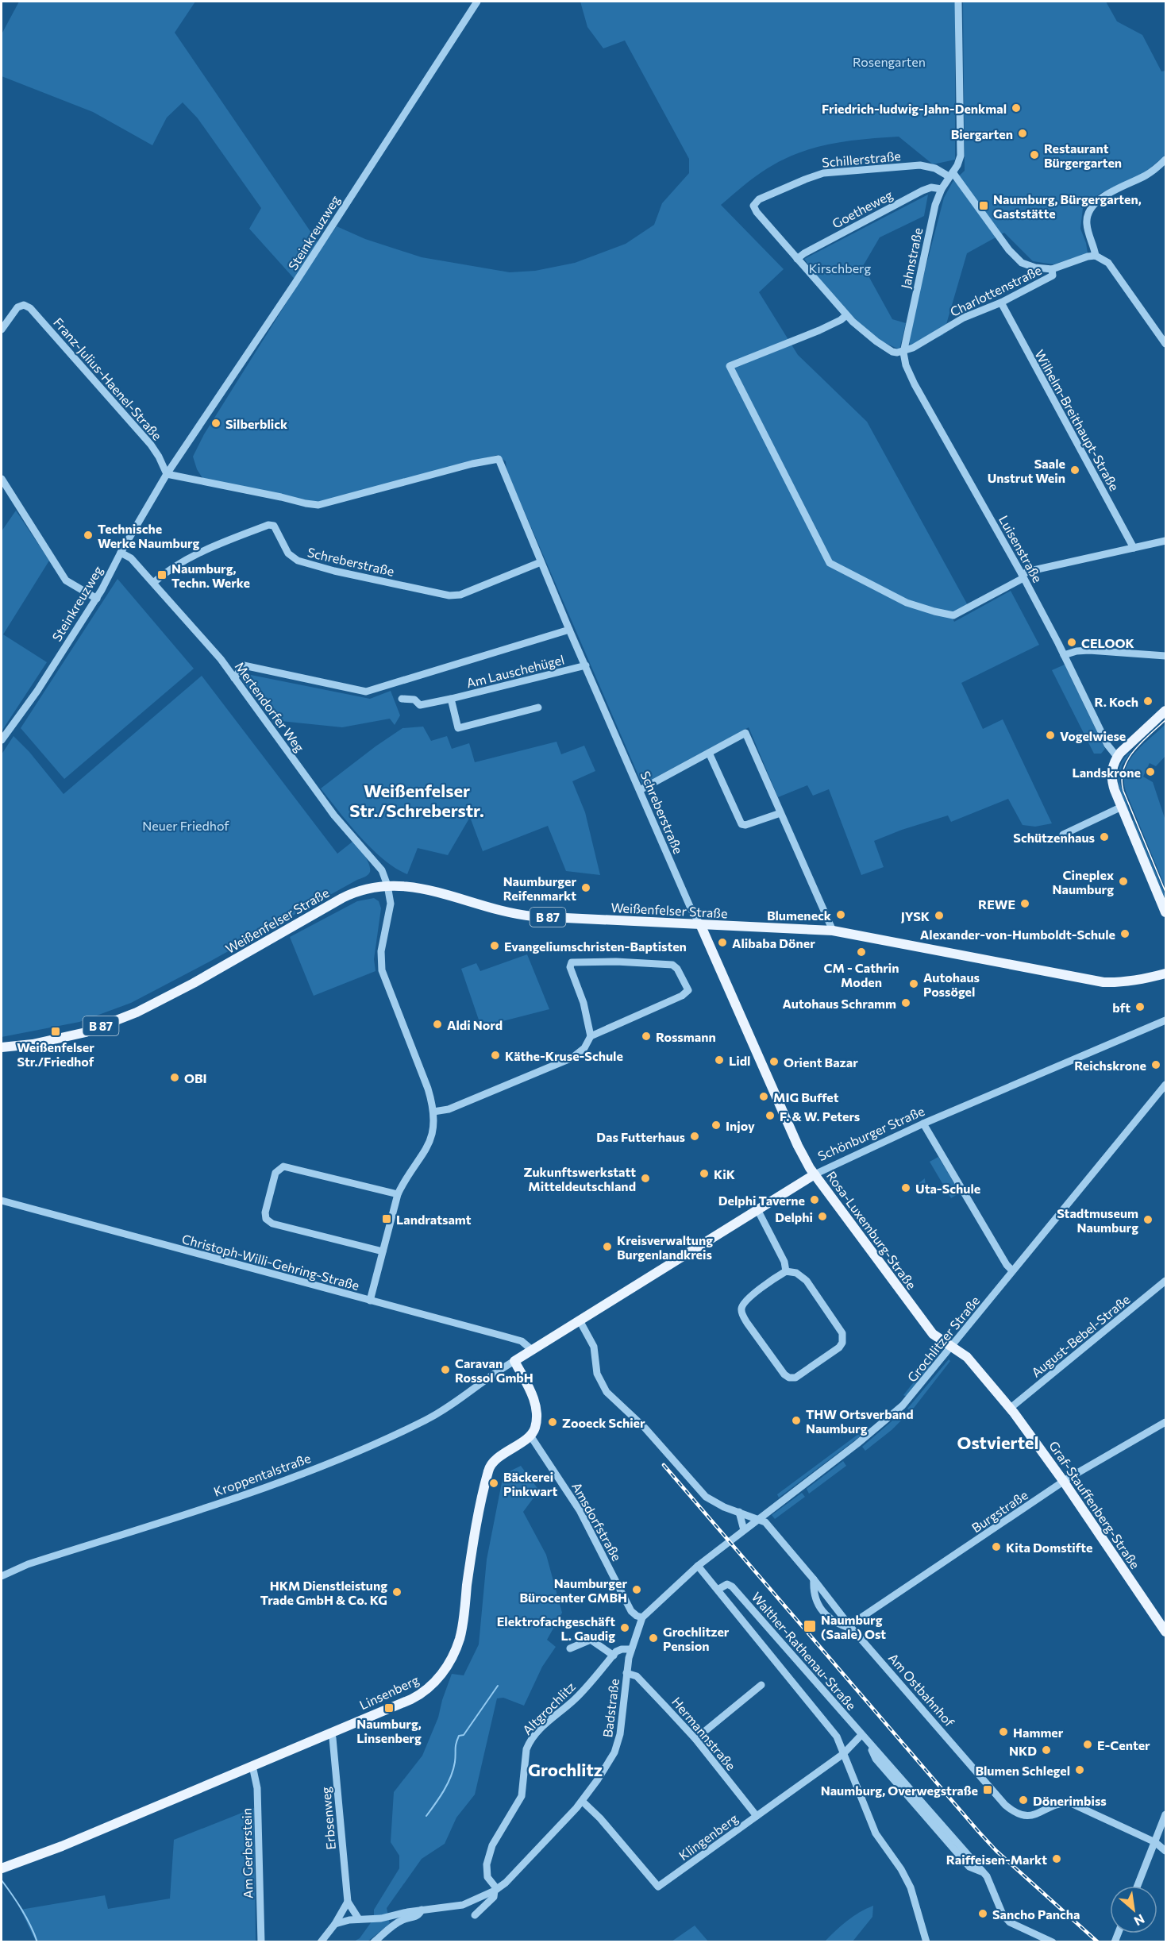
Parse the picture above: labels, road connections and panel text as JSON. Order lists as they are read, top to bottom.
{
  "streets": {
    "main road": [
      "Weißenfelser Straße",
      "B 87",
      "Schönburger Straße",
      "Rosa-Luxemburg-Straße",
      "Graf-Stauffenberg-Straße",
      "Linsenberg"
    ],
    "street": [
      "Schillerstraße",
      "Goetheweg",
      "Steinkreuzweg",
      "Jahnstraße",
      "Charlottenstraße",
      "Franz-Julius-Haenel-Straße",
      "Wilhelm-Breithaupt-Straße",
      "Luisenstraße",
      "Schreberstraße",
      "Am Lauschehügel",
      "Mertendorfer Weg",
      "Christoph-Willi-Gehring-Straße",
      "August-Bebel-Straße",
      "Grochlitzer Straße",
      "Kroppentalstraße",
      "Burgstraße",
      "Amsdorfstraße",
      "Walther-Rathenau-Straße",
      "Am Ostbahnhof",
      "Altgrochlitz",
      "Badstraße",
      "Hermannstraße",
      "Erbsenweg",
      "Klingenberg",
      "Am Gerberstein"
    ]
  },
  "crossings": [
    ["Schillerstraße", "Goetheweg"],
    ["Schillerstraße", "Jahnstraße"],
    ["Goetheweg", "Jahnstraße"],
    ["Steinkreuzweg", "Franz-Julius-Haenel-Straße"],
    ["Steinkreuzweg", "Schreberstraße"],
    ["Steinkreuzweg", "Mertendorfer Weg"],
    ["Jahnstraße", "Charlottenstraße"],
    ["Jahnstraße", "Luisenstraße"],
    ["Charlottenstraße", "Wilhelm-Breithaupt-Straße"],
    ["Charlottenstraße", "Luisenstraße"],
    ["Franz-Julius-Haenel-Straße", "Schreberstraße"],
    ["Schreberstraße", "Am Lauschehügel"],
    ["Schreberstraße", "Mertendorfer Weg"],
    ["Schreberstraße", "Weißenfelser Straße"],
    ["Schreberstraße", "Rosa-Luxemburg-Straße"],
    ["Mertendorfer Weg", "Weißenfelser Straße"],
    ["Mertendorfer Weg", "Christoph-Willi-Gehring-Straße"],
    ["Weißenfelser Straße", "Rosa-Luxemburg-Straße"],
    ["Schönburger Straße", "Rosa-Luxemburg-Straße"],
    ["Schönburger Straße", "Christoph-Willi-Gehring-Straße"],
    ["Rosa-Luxemburg-Straße", "Grochlitzer Straße"],
    ["Rosa-Luxemburg-Straße", "Graf-Stauffenberg-Straße"],
    ["August-Bebel-Straße", "Graf-Stauffenberg-Straße"],
    ["Grochlitzer Straße", "Graf-Stauffenberg-Straße"],
    ["Grochlitzer Straße", "Am Ostbahnhof"],
    ["Grochlitzer Straße", "Badstraße"],
    ["Graf-Stauffenberg-Straße", "Burgstraße"],
    ["Burgstraße", "Am Ostbahnhof"],
    ["Amsdorfstraße", "Linsenberg"],
    ["Amsdorfstraße", "Badstraße"],
    ["Walther-Rathenau-Straße", "Klingenberg"],
    ["Linsenberg", "Erbsenweg"],
    ["Linsenberg", "Am Gerberstein"],
    ["Altgrochlitz", "Badstraße"],
    ["Badstraße", "Hermannstraße"],
    ["Badstraße", "Klingenberg"],
    ["Hermannstraße", "Klingenberg"]
  ],
  "districts": ["Weißenfelser Str./Schreberstr.", "Ostviertel", "Grochlitz"],
  "parks": ["Rosengarten", "Kirschberg", "Neuer Friedhof"],
  "places": {
    "other": [
      "Friedrich-ludwig-Jahn-Denkmal",
      "Biergarten",
      "Restaurant Bürgergarten",
      "Silberblick",
      "Saale Unstrut Wein",
      "Technische Werke Naumburg",
      "CELOOK",
      "R. Koch",
      "Vogelwiese",
      "Landskrone",
      "Schützenhaus",
      "Cineplex Naumburg",
      "Naumburger Reifenmarkt",
      "REWE",
      "Blumeneck",
      "JYSK",
      "Alexander-von-Humboldt-Schule",
      "Alibaba Döner",
      "Evangeliumschristen-Baptisten",
      "CM - Cathrin Moden",
      "Autohaus Possögel",
      "Autohaus Schramm",
      "bft",
      "Aldi Nord",
      "Rossmann",
      "Käthe-Kruse-Schule",
      "Lidl",
      "Orient Bazar",
      "Reichskrone",
      "OBI",
      "MIG Buffet",
      "F. & W. Peters",
      "Injoy",
      "Das Futterhaus",
      "KiK",
      "Zukunftswerkstatt Mitteldeutschland",
      "Uta-Schule",
      "Delphi Taverne",
      "Delphi",
      "Stadtmuseum Naumburg",
      "Kreisverwaltung Burgenlandkreis",
      "Caravan Rossol GmbH",
      "THW Ortsverband Naumburg",
      "Zooeck Schier",
      "Bäckerei Pinkwart",
      "Kita Domstifte",
      "Naumburger Bürocenter GMBH",
      "HKM Dienstleistung Trade GmbH & Co. KG",
      "Elektrofachgeschäft L. Gaudig",
      "Grochlitzer Pension",
      "Hammer",
      "E-Center",
      "NKD",
      "Blumen Schlegel",
      "Dönerimbiss",
      "Raiffeisen-Markt",
      "Sancho Pancha"
    ],
    "transit": [
      "Naumburg, Bürgergarten, Gaststätte",
      "Naumburg, Techn. Werke",
      "Weißenfelser Str./Friedhof",
      "Landratsamt",
      "Naumburg (Saale) Ost",
      "Naumburg, Linsenberg",
      "Naumburg, Overwegstraße"
    ]
  },
  "north": "bottom right"
}
